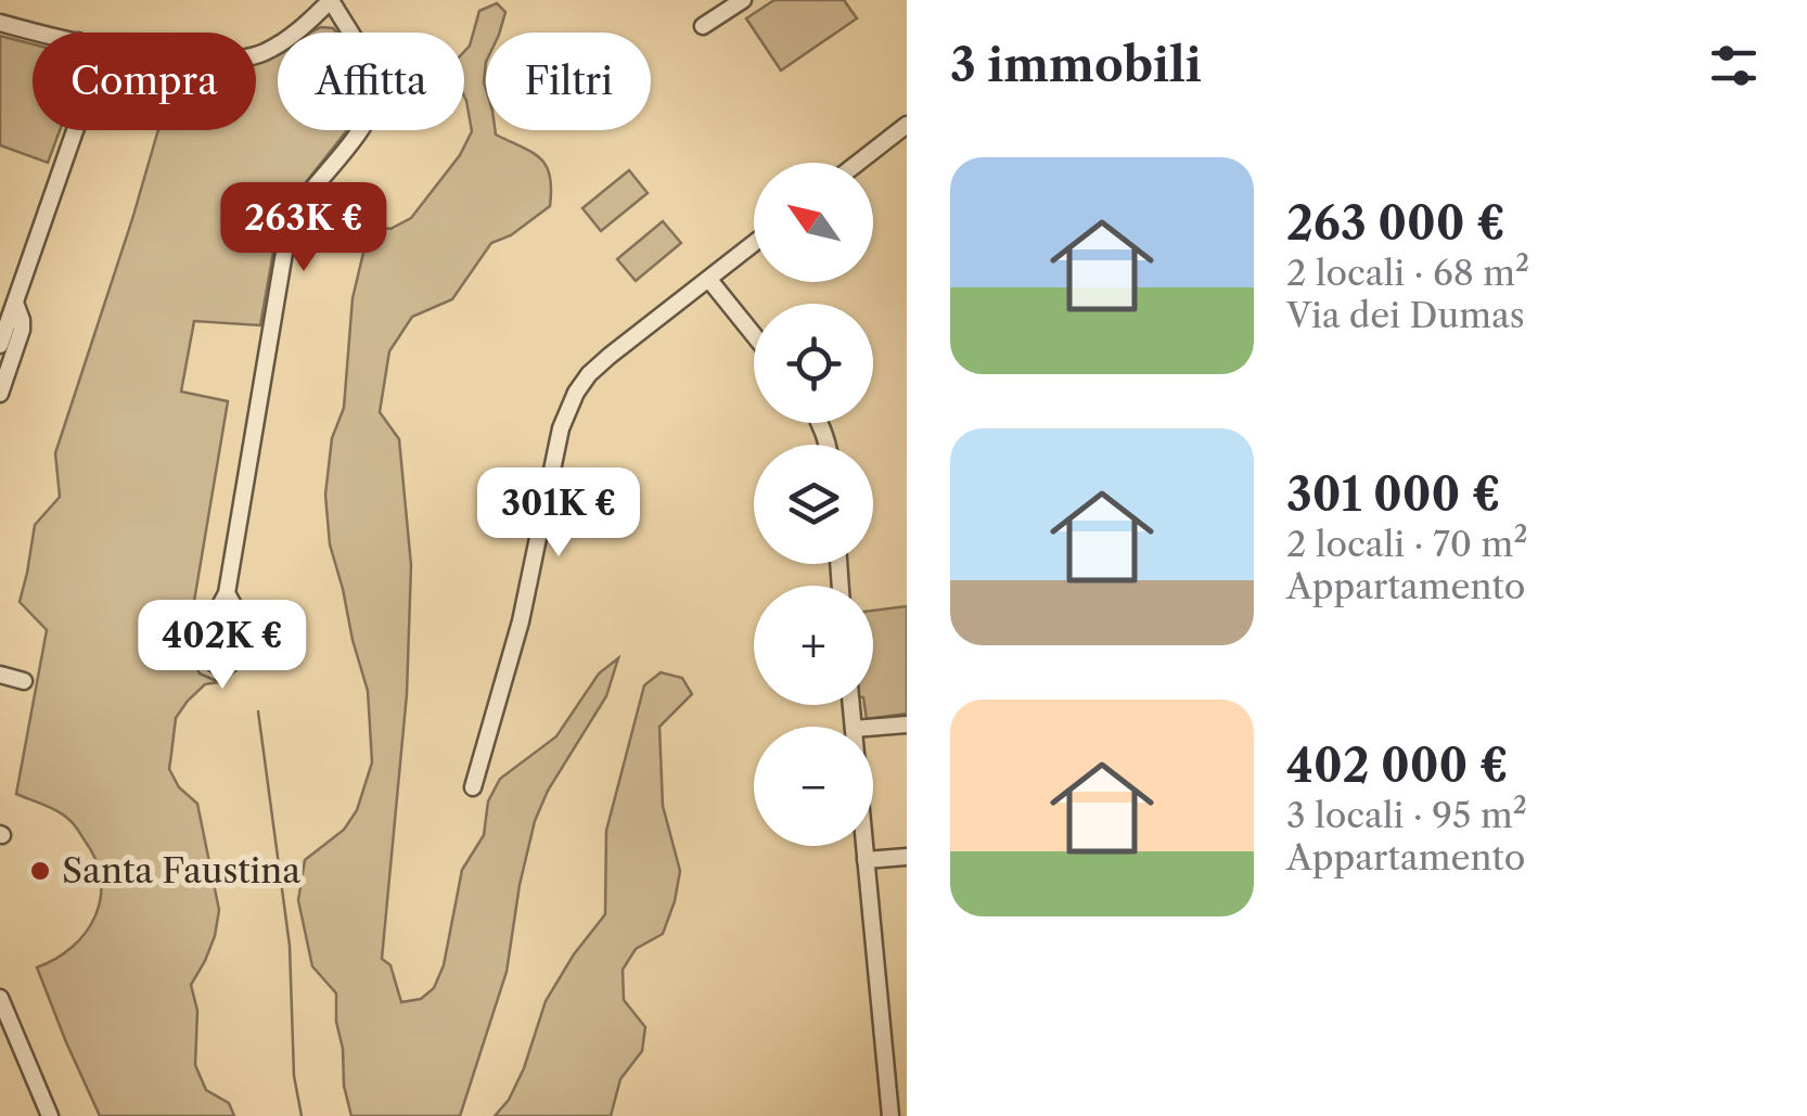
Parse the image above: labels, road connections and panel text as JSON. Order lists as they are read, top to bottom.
{
  "places": ["Santa Faustina"],
  "north": "top left",
  "page": {
    "heading": "3 immobili",
    "chip": ["Compra", "Affitta", "Filtri"],
    "list": [
      {
        "name": "263 000 €",
        "note": "2 locali · 68 m² · Via dei Dumas"
      },
      {
        "name": "301 000 €",
        "note": "2 locali · 70 m² · Appartamento"
      },
      {
        "name": "402 000 €",
        "note": "3 locali · 95 m² · Appartamento"
      }
    ],
    "map_buttons": ["+", "−"],
    "price": ["263K €", "301K €", "402K €"]
  }
}
